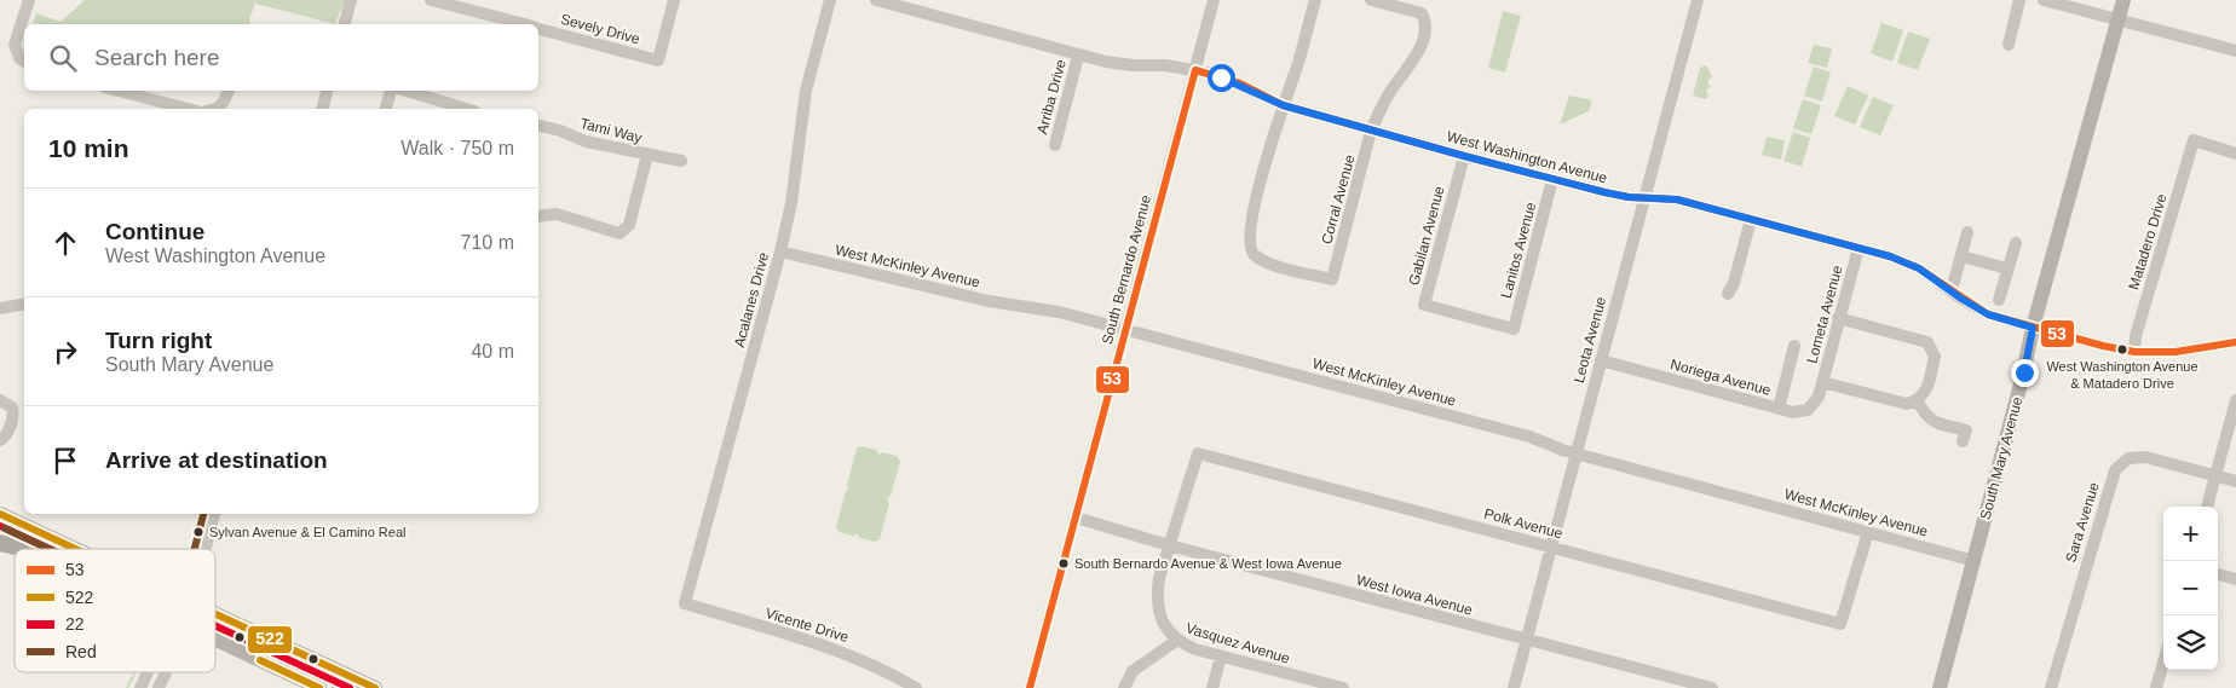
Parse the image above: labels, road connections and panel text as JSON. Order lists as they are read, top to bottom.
{
  "streets": {
    "main road": ["South Mary Avenue"],
    "street": [
      "Sevely Drive",
      "Arriba Drive",
      "Tami Way",
      "West Washington Avenue",
      "Corral Avenue",
      "Gabilan Avenue",
      "Matadero Drive",
      "Lanitos Avenue",
      "West McKinley Avenue",
      "South Bernardo Avenue",
      "Acalanes Drive",
      "Lometa Avenue",
      "Leota Avenue",
      "Noriega Avenue",
      "Sara Avenue",
      "Polk Avenue",
      "West Iowa Avenue",
      "Vicente Drive",
      "Vasquez Avenue"
    ]
  },
  "crossings": [
    ["Arriba Drive", "West Washington Avenue"],
    ["West Washington Avenue", "Corral Avenue"],
    ["West Washington Avenue", "Gabilan Avenue"],
    ["West Washington Avenue", "Matadero Drive"],
    ["West Washington Avenue", "Lanitos Avenue"],
    ["West Washington Avenue", "South Bernardo Avenue"],
    ["West Washington Avenue", "Lometa Avenue"],
    ["West Washington Avenue", "Leota Avenue"],
    ["West Washington Avenue", "South Mary Avenue"],
    ["Gabilan Avenue", "Lanitos Avenue"],
    ["West McKinley Avenue", "South Bernardo Avenue"],
    ["West McKinley Avenue", "Acalanes Drive"],
    ["West McKinley Avenue", "Leota Avenue"],
    ["West McKinley Avenue", "South Mary Avenue"],
    ["West McKinley Avenue", "Polk Avenue"],
    ["South Bernardo Avenue", "West Iowa Avenue"],
    ["Acalanes Drive", "Vicente Drive"],
    ["Lometa Avenue", "Noriega Avenue"],
    ["Leota Avenue", "Noriega Avenue"],
    ["Leota Avenue", "Polk Avenue"],
    ["Leota Avenue", "West Iowa Avenue"],
    ["Polk Avenue", "Vasquez Avenue"],
    ["West Iowa Avenue", "Vasquez Avenue"]
  ],
  "places": ["West Washington Avenue & Matadero Drive", "Sylvan Avenue & El Camino Real", "South Bernardo Avenue & West Iowa Avenue"],
  "lines": [
    "transit line 53",
    "transit line 522",
    "transit line Red",
    "transit line 22"
  ],
  "legend": [
    "53",
    "522",
    "22",
    "Red"
  ],
  "page": {
    "search": "Search here",
    "heading": ["10 min", "Walk · 750 m"],
    "list": [
      ["Continue", "West Washington Avenue", "710 m"],
      ["Turn right", "South Mary Avenue", "40 m"],
      "Arrive at destination"
    ],
    "map_buttons": ["+", "−"]
  }
}
